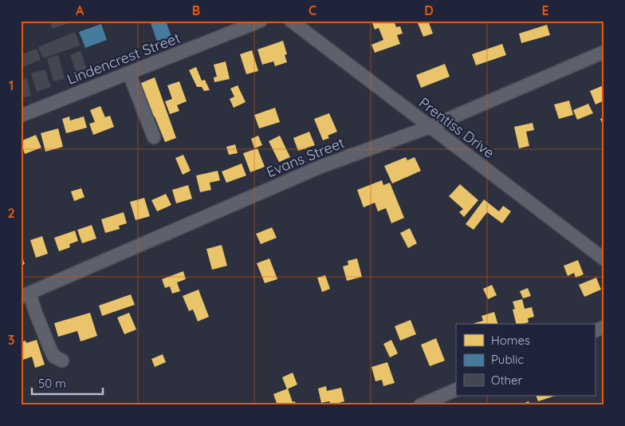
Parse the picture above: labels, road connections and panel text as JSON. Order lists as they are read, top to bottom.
{
  "streets": {
    "street": ["Lindencrest Street", "Prentiss Drive", "Evans Street"]
  },
  "crossings": [
    ["Prentiss Drive", "Evans Street"]
  ],
  "legend": ["Homes", "Public", "Other"],
  "scale_bar": "50 m",
  "grid": {
    "columns": [
      "A",
      "B",
      "C",
      "D",
      "E"
    ],
    "rows": ["1", "2", "3"]
  }
}
